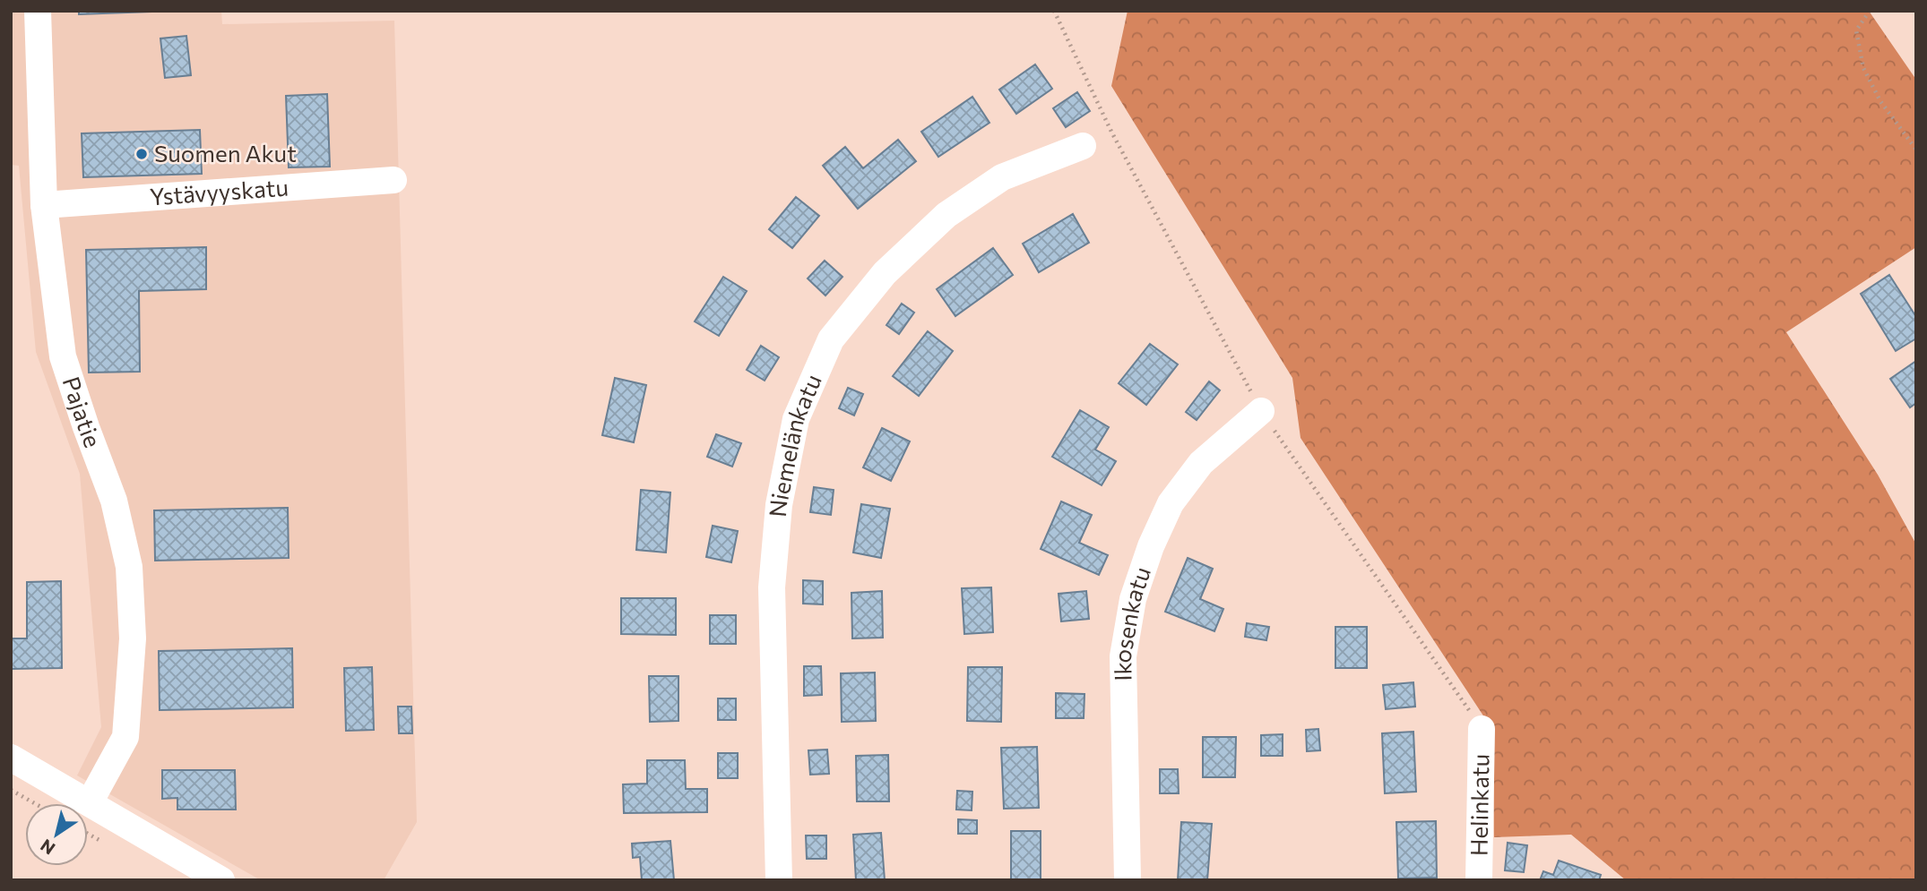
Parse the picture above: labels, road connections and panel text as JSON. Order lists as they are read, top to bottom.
{
  "streets": {
    "street": [
      "Ystävyyskatu",
      "Pajatie",
      "Niemelänkatu",
      "Ikosenkatu",
      "Helinkatu"
    ]
  },
  "crossings": [
    ["Ystävyyskatu", "Pajatie"]
  ],
  "places": ["Suomen Akut"],
  "north": "bottom left"
}
